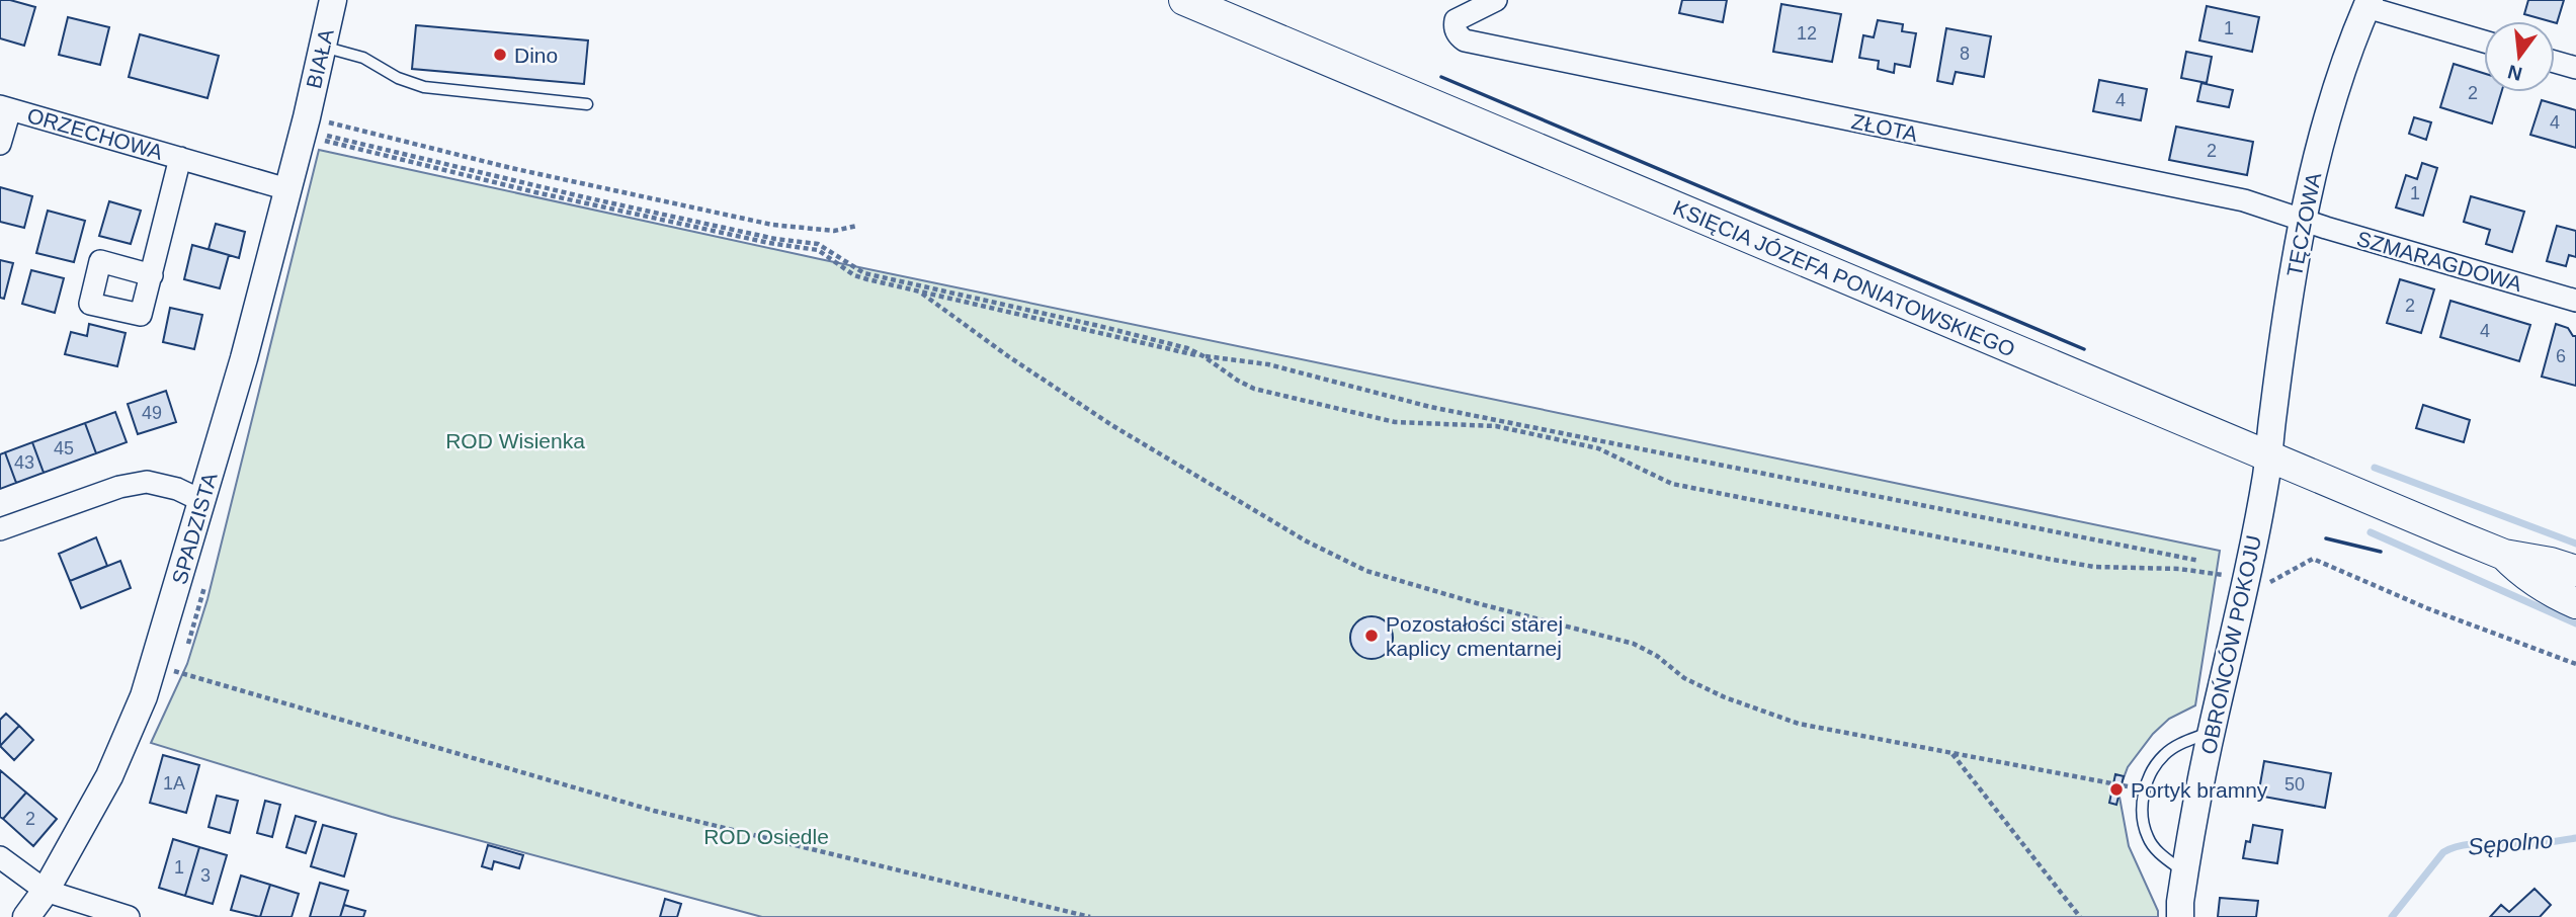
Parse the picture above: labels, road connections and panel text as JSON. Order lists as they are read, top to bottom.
{
  "streets": {
    "main road": ["KSIĘCIA JÓZEFA PONIATOWSKIEGO"],
    "street": [
      "BIAŁA",
      "ZŁOTA",
      "ORZECHOWA",
      "TĘCZOWA",
      "SZMARAGDOWA",
      "SPADZISTA",
      "OBROŃCÓW POKOJU"
    ]
  },
  "crossings": [
    ["BIAŁA", "SPADZISTA"],
    ["ZŁOTA", "TĘCZOWA"],
    ["ZŁOTA", "SZMARAGDOWA"],
    ["ORZECHOWA", "SPADZISTA"],
    ["TĘCZOWA", "SZMARAGDOWA"],
    ["TĘCZOWA", "KSIĘCIA JÓZEFA PONIATOWSKIEGO"],
    ["TĘCZOWA", "OBROŃCÓW POKOJU"],
    ["KSIĘCIA JÓZEFA PONIATOWSKIEGO", "OBROŃCÓW POKOJU"]
  ],
  "water": ["Sępolno"],
  "parks": ["ROD Wisienka", "ROD Osiedle"],
  "places": ["Dino", "Pozostałości starej kaplicy cmentarnej", "Portyk bramny"],
  "house_numbers": [
    "1",
    "12",
    "8",
    "2",
    "4",
    "4",
    "2",
    "1",
    "2",
    "4",
    "6",
    "49",
    "45",
    "43",
    "1A",
    "50",
    "2",
    "1",
    "3"
  ],
  "north": "bottom"
}
